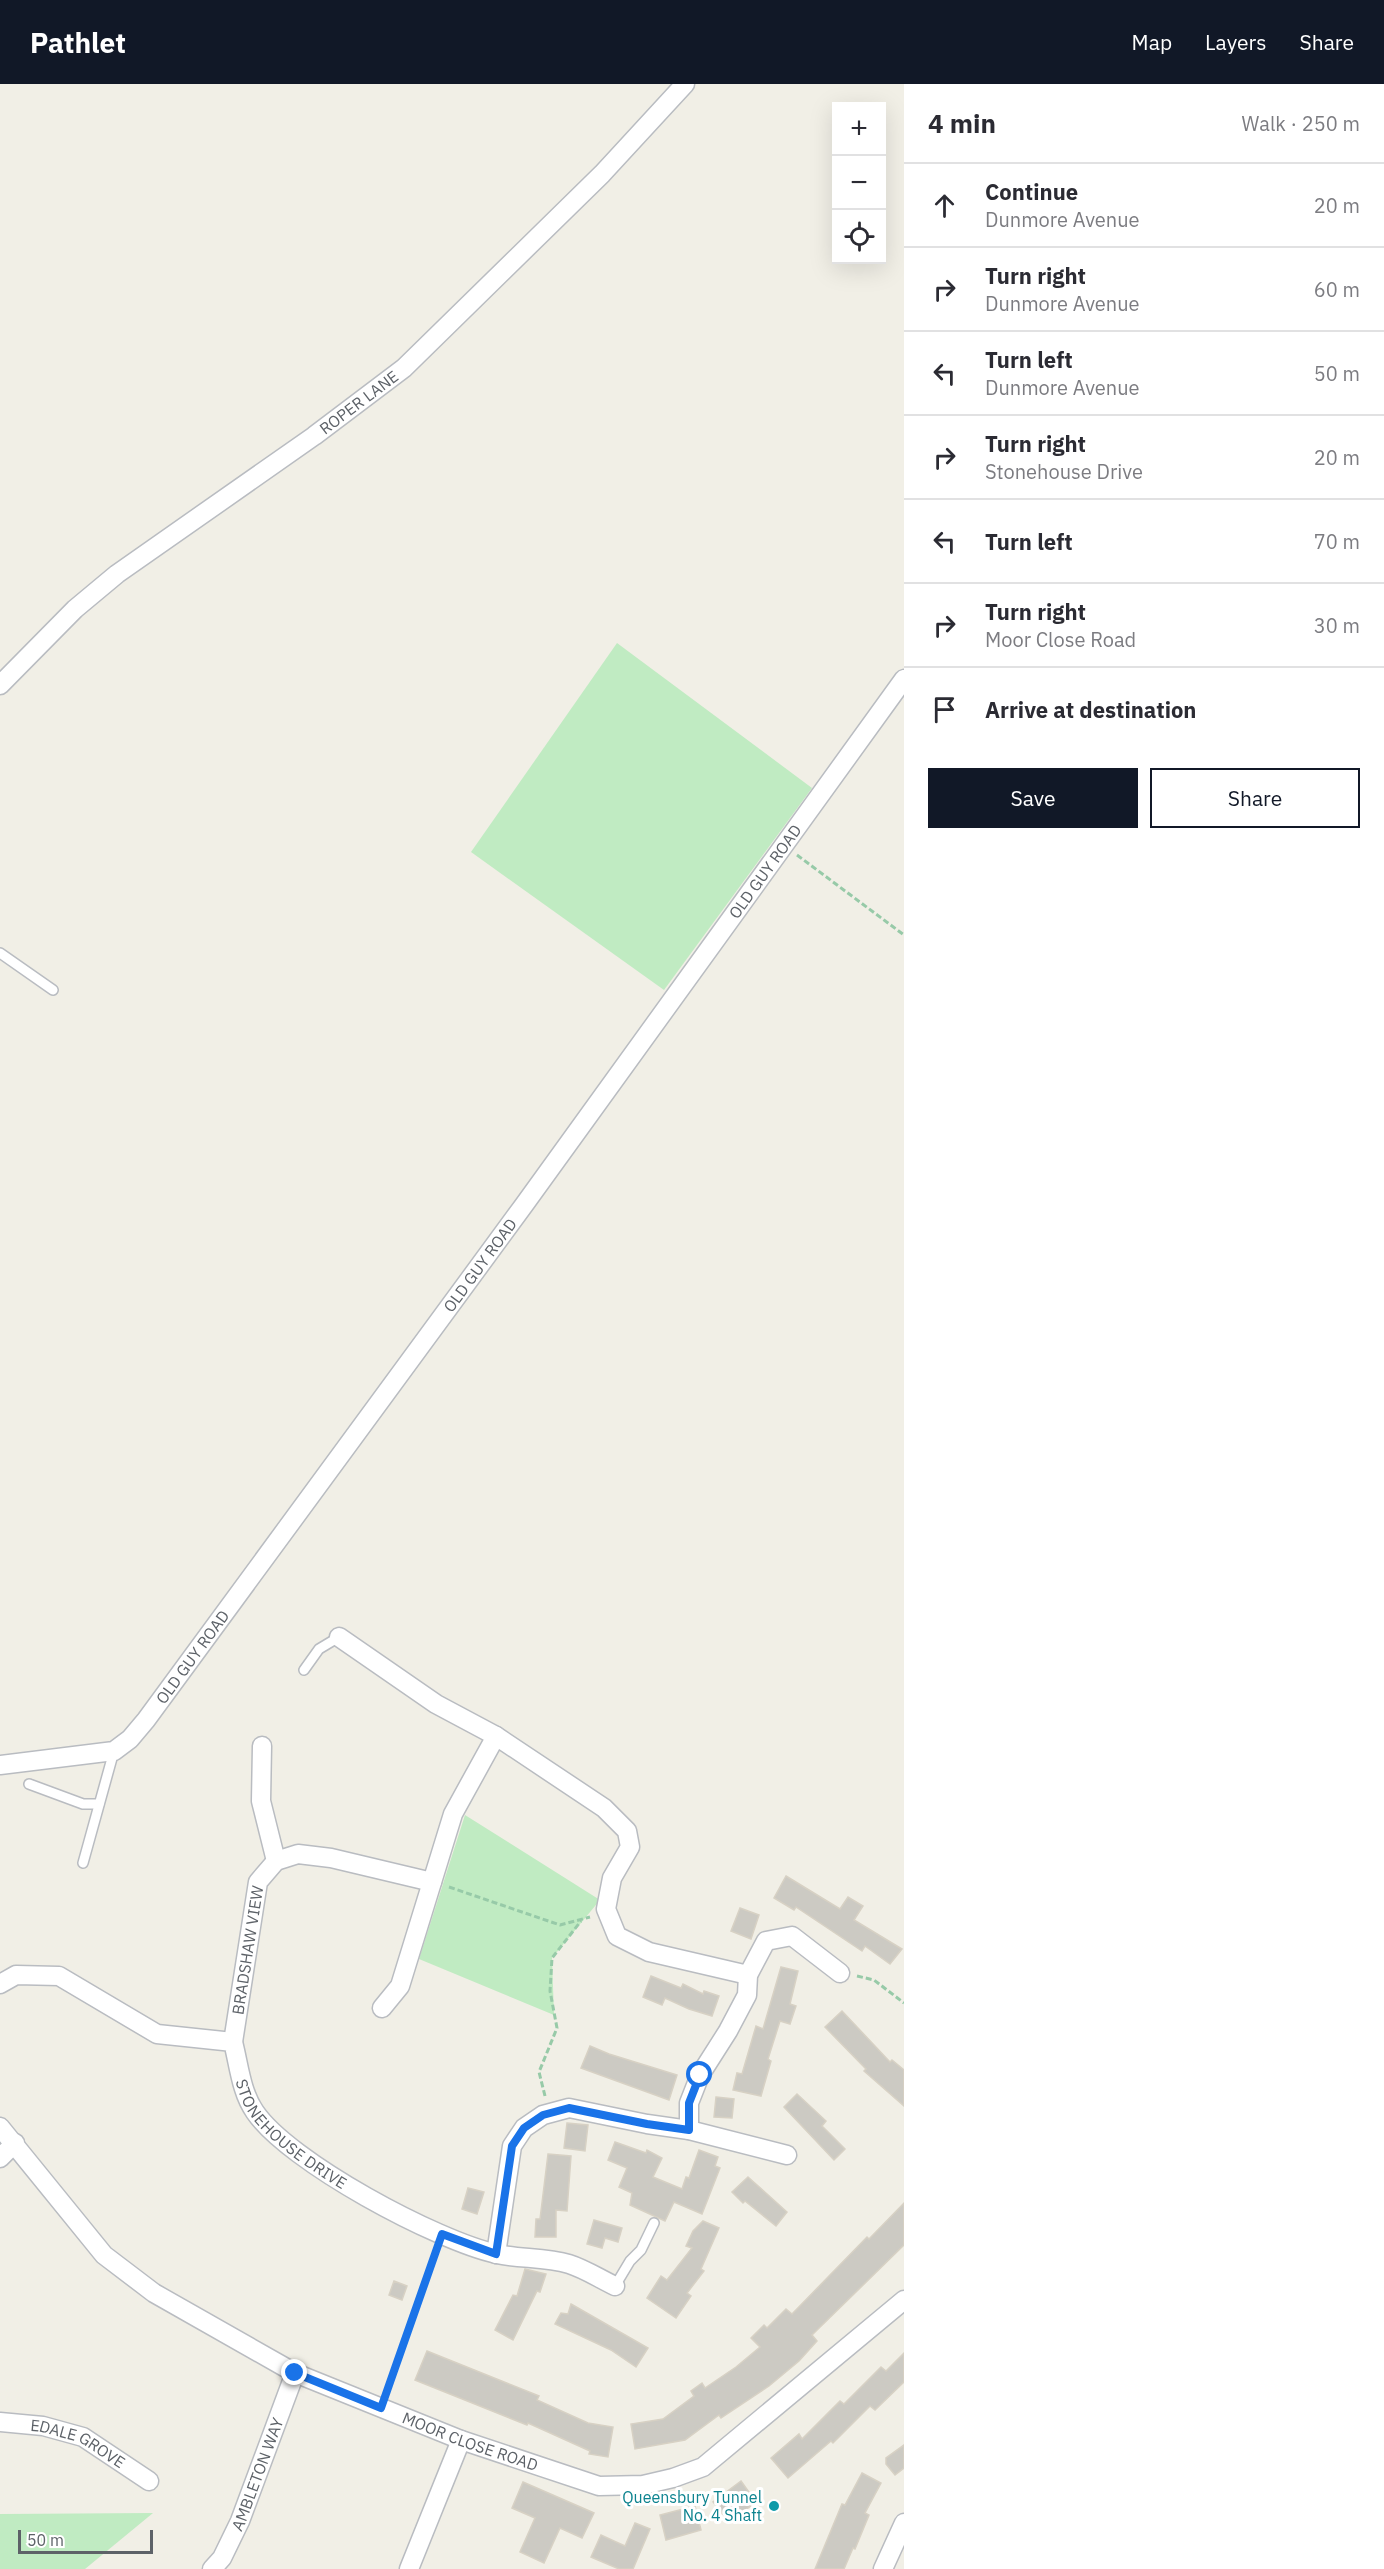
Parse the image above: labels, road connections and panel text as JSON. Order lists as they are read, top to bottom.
{
  "streets": {
    "street": [
      "ROPER LANE",
      "OLD GUY ROAD",
      "BRADSHAW VIEW",
      "STONEHOUSE DRIVE",
      "MOOR CLOSE ROAD",
      "EDALE GROVE",
      "AMBLETON WAY"
    ]
  },
  "crossings": [
    ["BRADSHAW VIEW", "STONEHOUSE DRIVE"],
    ["MOOR CLOSE ROAD", "AMBLETON WAY"]
  ],
  "places": ["Queensbury Tunnel No. 4 Shaft"],
  "scale_bar": "50 m",
  "page": {
    "header": "Pathlet",
    "nav": ["Map", "Layers", "Share"],
    "heading": ["4 min", "Walk · 250 m"],
    "map_buttons": ["+", "−"],
    "list": [
      ["Continue", "Dunmore Avenue", "20 m"],
      ["Turn right", "Dunmore Avenue", "60 m"],
      ["Turn left", "Dunmore Avenue", "50 m"],
      ["Turn right", "Stonehouse Drive", "20 m"],
      ["Turn left", "70 m"],
      ["Turn right", "Moor Close Road", "30 m"],
      "Arrive at destination"
    ],
    "buttons": ["Save", "Share"],
    "scale": "50 m"
  }
}
